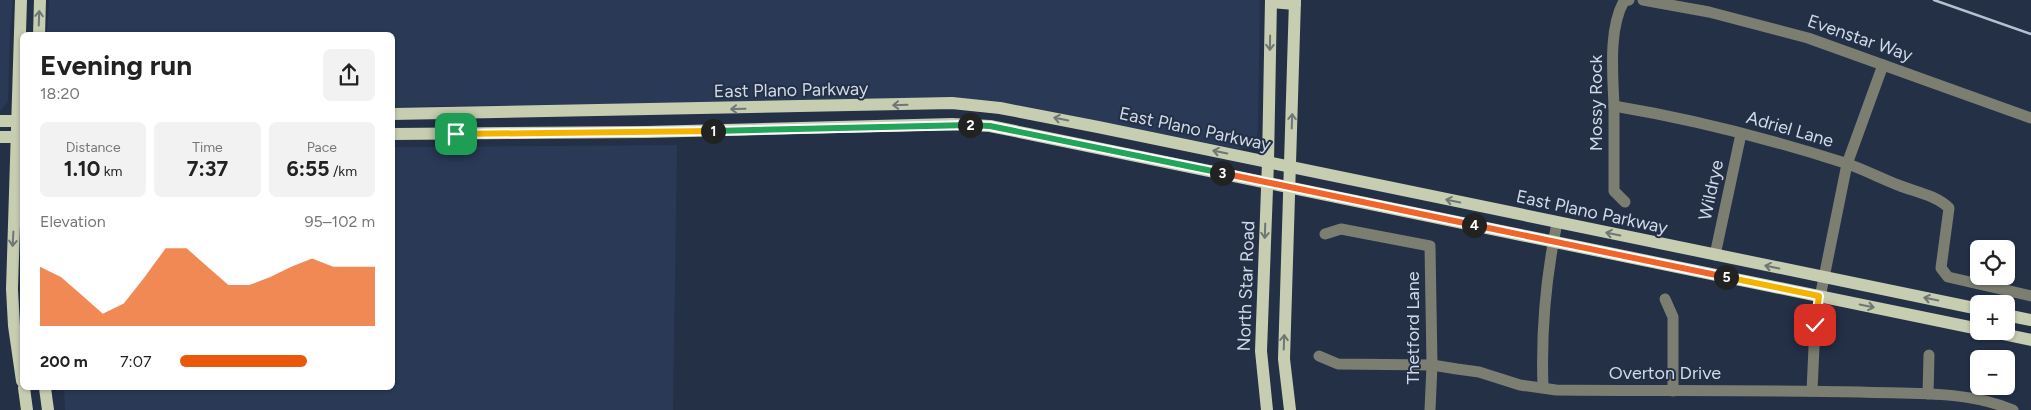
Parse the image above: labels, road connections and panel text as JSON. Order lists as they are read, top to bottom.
{
  "streets": {
    "main road": ["East Plano Parkway", "North Star Road"],
    "street": [
      "Evenstar Way",
      "Mossy Rock",
      "Adriel Lane",
      "Wildrye",
      "Thetford Lane",
      "Overton Drive"
    ]
  },
  "crossings": [
    ["East Plano Parkway", "Wildrye"],
    ["East Plano Parkway", "North Star Road"],
    ["Mossy Rock", "Adriel Lane"],
    ["Adriel Lane", "Wildrye"],
    ["Thetford Lane", "Overton Drive"]
  ],
  "page": {
    "heading": ["Evening run", "18:20"],
    "pins": [
      "2",
      "1",
      "3",
      "4",
      "5"
    ],
    "stats": [
      ["Distance", "1.10 km"],
      ["Time", "7:37"],
      ["Pace", "6:55 /km"]
    ],
    "chart": ["Elevation", "95–102 m"],
    "map_buttons": ["+", "−"],
    "list": [
      {
        "name": "200 m",
        "note": "7:07"
      }
    ]
  }
}
